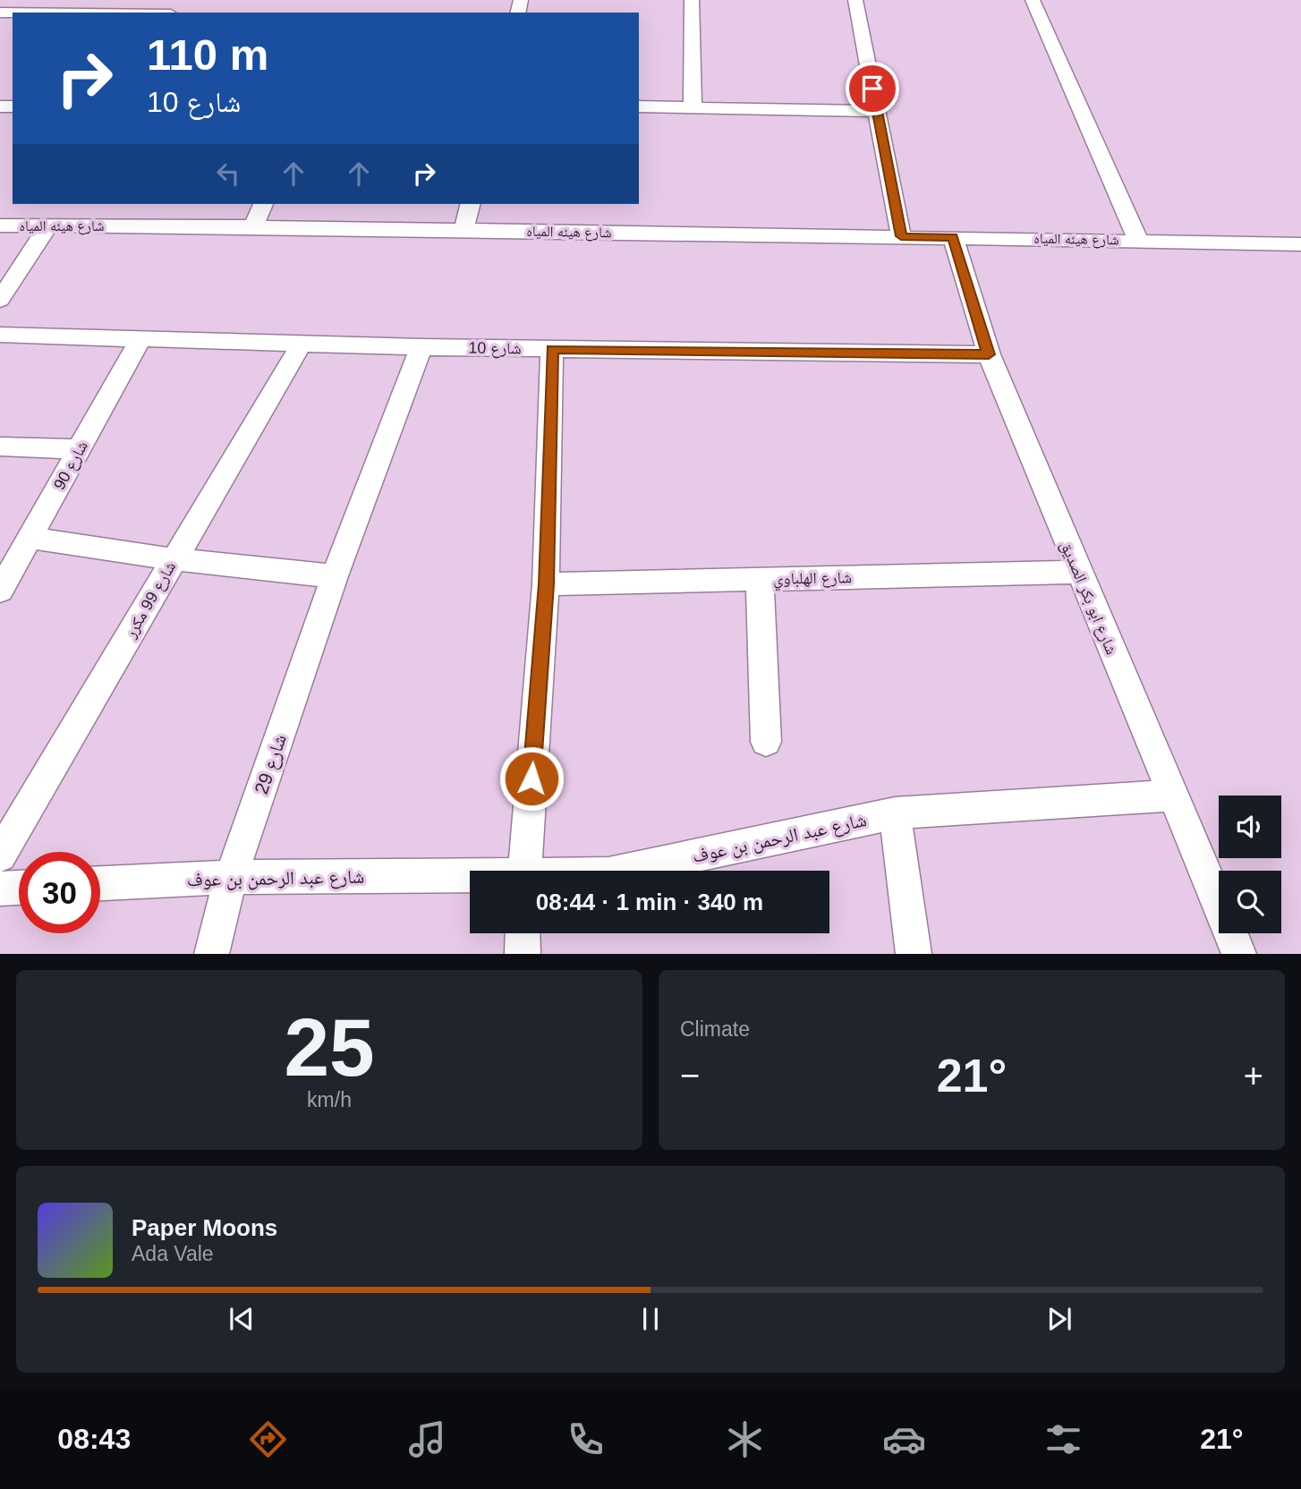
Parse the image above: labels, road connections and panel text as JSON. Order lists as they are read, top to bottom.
{
  "streets": {
    "street": [
      "شارع هيئه المياه",
      "شارع 10",
      "شارع 90",
      "شارع الهلباوي",
      "شارع ابو بكر الصديق",
      "شارع 99 مكرر",
      "شارع 29",
      "شارع عبد الرحمن بن عوف"
    ]
  },
  "crossings": [
    ["شارع هيئه المياه", "شارع ابو بكر الصديق"],
    ["شارع 10", "شارع 90"],
    ["شارع 10", "شارع ابو بكر الصديق"],
    ["شارع 10", "شارع 99 مكرر"],
    ["شارع 10", "شارع 29"],
    ["شارع الهلباوي", "شارع ابو بكر الصديق"],
    ["شارع ابو بكر الصديق", "شارع عبد الرحمن بن عوف"],
    ["شارع 29", "شارع عبد الرحمن بن عوف"]
  ],
  "page": {
    "turn": ["110 m", "شارع 10"],
    "limit": "30",
    "trip": "08:44 · 1 min · 340 m",
    "tile": [
      ["25", "km/h"],
      "Climate"
    ],
    "heat": ["−", "21°", "+"],
    "song": ["Paper Moons", "Ada Vale"],
    "tabs": ["08:43", "21°"]
  }
}
